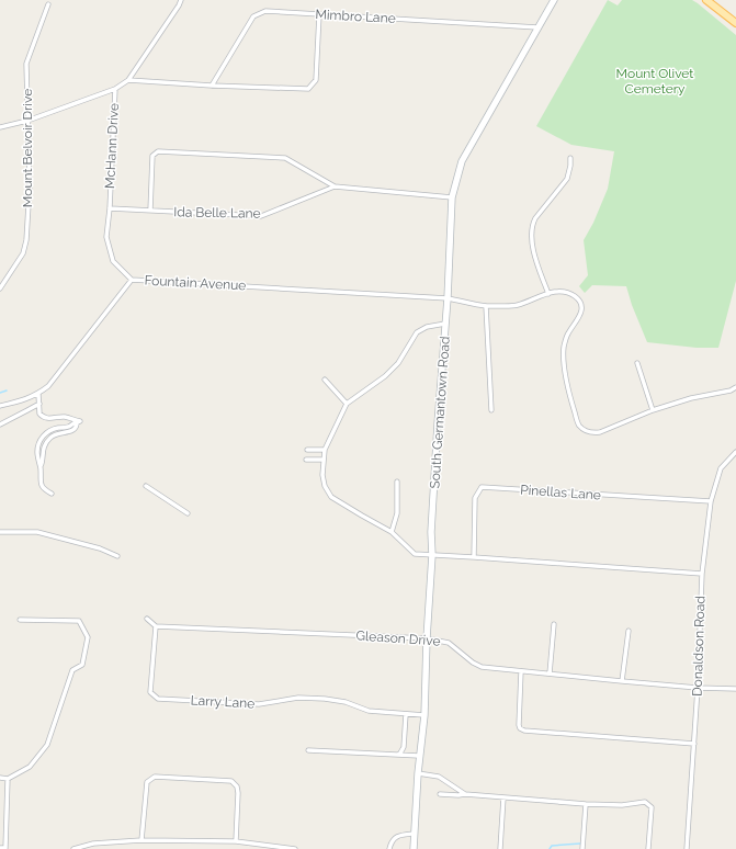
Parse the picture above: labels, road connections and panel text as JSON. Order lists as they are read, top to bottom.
{
  "streets": {
    "main road": ["South Germantown Road"],
    "street": [
      "Mimbro Lane",
      "McHann Drive",
      "Mount Belvoir Drive",
      "Ida Belle Lane",
      "Fountain Avenue",
      "Pinellas Lane",
      "Gleason Drive",
      "Donaldson Road",
      "Larry Lane"
    ]
  },
  "crossings": [
    ["Mimbro Lane", "South Germantown Road"],
    ["McHann Drive", "Ida Belle Lane"],
    ["McHann Drive", "Fountain Avenue"],
    ["Ida Belle Lane", "South Germantown Road"],
    ["Fountain Avenue", "South Germantown Road"],
    ["South Germantown Road", "Gleason Drive"],
    ["South Germantown Road", "Larry Lane"],
    ["Pinellas Lane", "Donaldson Road"],
    ["Gleason Drive", "Donaldson Road"],
    ["Gleason Drive", "Larry Lane"]
  ],
  "parks": ["Mount Olivet Cemetery"]
}
